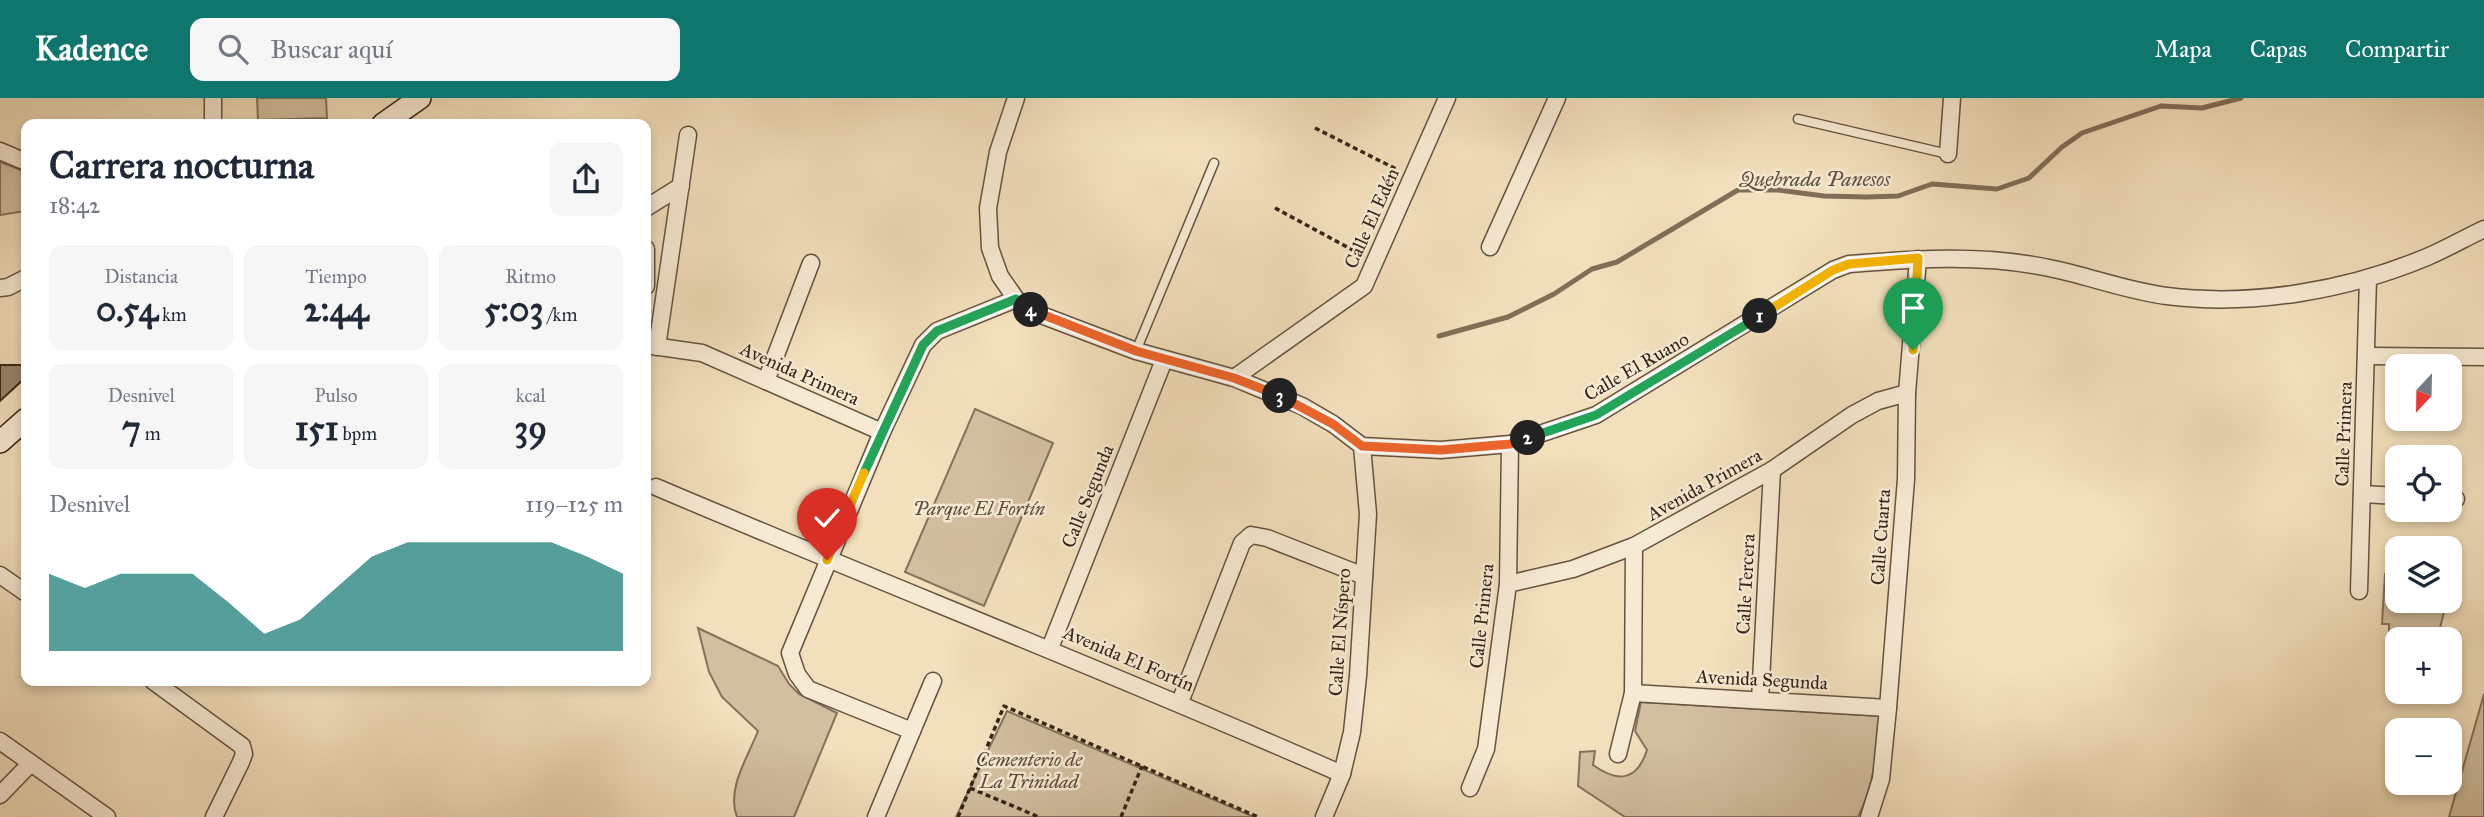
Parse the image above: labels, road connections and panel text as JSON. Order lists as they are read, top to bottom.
{
  "streets": {
    "street": [
      "Calle El Edén",
      "Calle El Ruano",
      "Avenida Primera",
      "Calle Primera",
      "Calle Segunda",
      "Calle Cuarta",
      "Calle Tercera",
      "Calle El Níspero",
      "Avenida El Fortín",
      "Avenida Segunda"
    ]
  },
  "crossings": [
    ["Calle El Ruano", "Calle Primera"],
    ["Calle El Ruano", "Calle Cuarta"],
    ["Calle El Ruano", "Calle El Níspero"],
    ["Avenida Primera", "Calle Primera"],
    ["Avenida Primera", "Calle Cuarta"],
    ["Avenida Primera", "Calle Tercera"],
    ["Calle Segunda", "Avenida El Fortín"],
    ["Calle Cuarta", "Avenida Segunda"],
    ["Calle Tercera", "Avenida Segunda"],
    ["Calle El Níspero", "Avenida El Fortín"]
  ],
  "water": ["Quebrada Panesos"],
  "parks": ["Parque El Fortín", "Cementerio de La Trinidad"],
  "north": "bottom",
  "page": {
    "header": "Kadence",
    "search": "Buscar aquí",
    "nav": ["Mapa", "Capas", "Compartir"],
    "heading": ["Carrera nocturna", "18:42"],
    "stats": [
      ["Distancia", "0.54 km"],
      ["Tiempo", "2:44"],
      ["Ritmo", "5:03 /km"],
      ["Desnivel", "7 m"],
      ["Pulso", "151 bpm"],
      ["kcal", "39"]
    ],
    "pins": [
      "4",
      "1",
      "3",
      "2"
    ],
    "map_buttons": ["+", "−"],
    "chart": ["Desnivel", "119–125 m"]
  }
}
